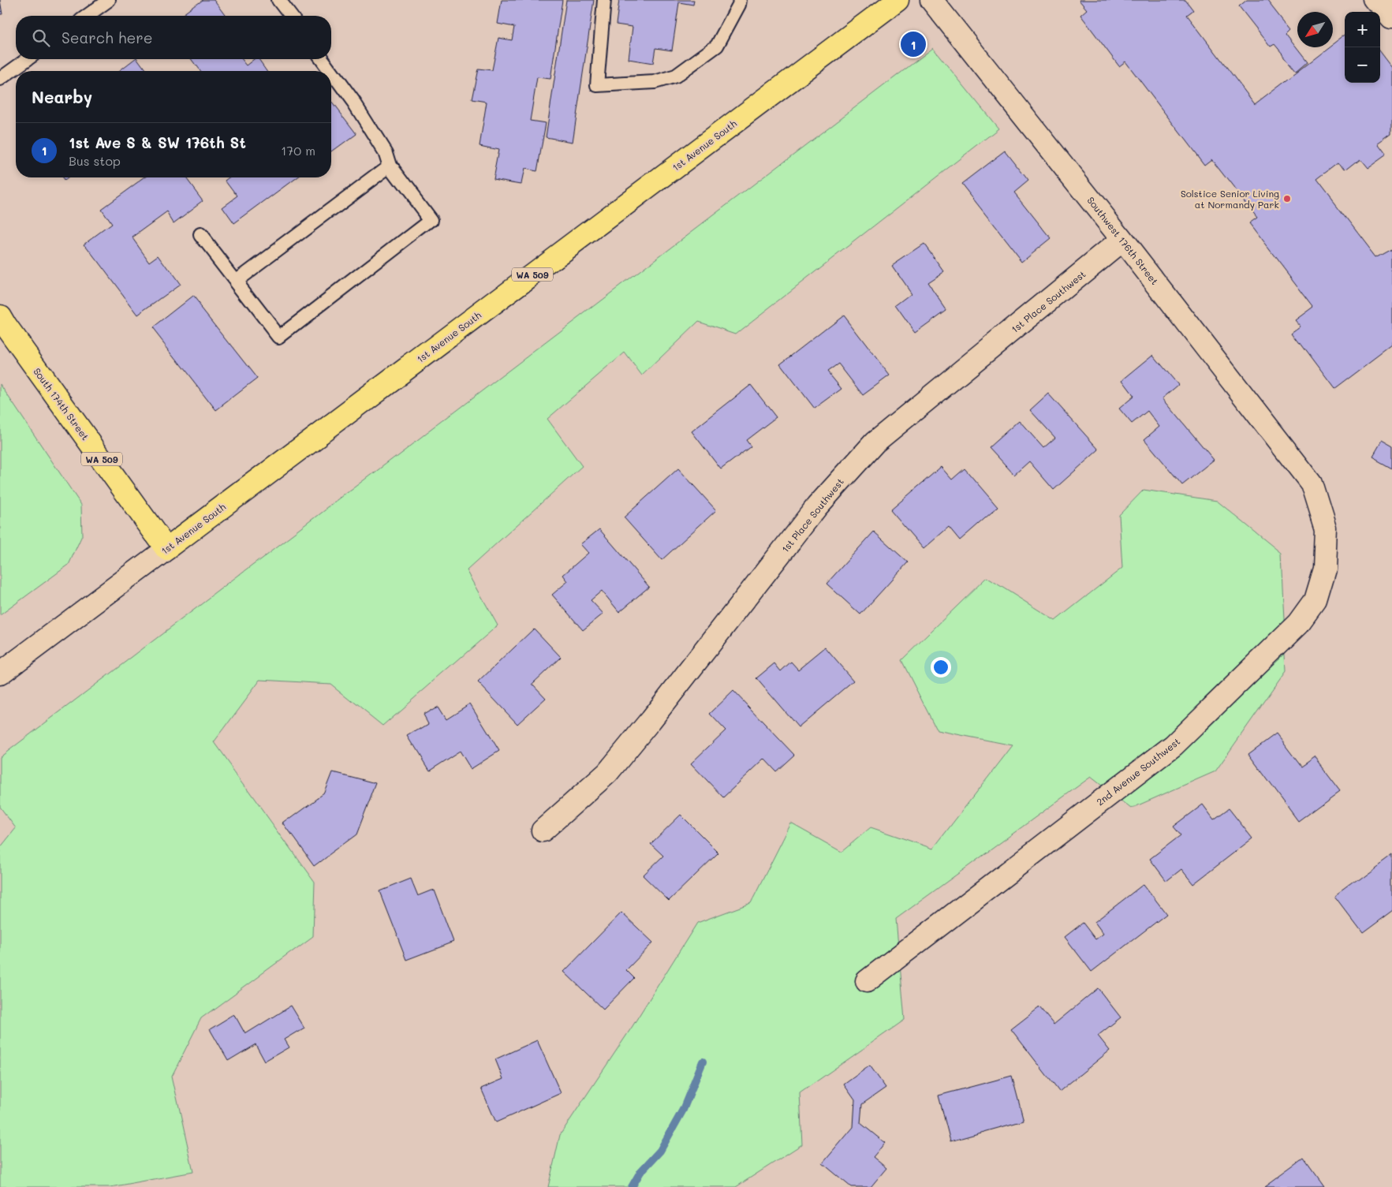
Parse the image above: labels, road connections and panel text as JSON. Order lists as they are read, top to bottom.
{
  "streets": {
    "main road": ["1st Avenue South", "WA 509", "South 174th Street"],
    "street": ["Southwest 176th Street", "1st Place Southwest", "2nd Avenue Southwest"]
  },
  "crossings": [
    ["1st Avenue South", "South 174th Street"],
    ["Southwest 176th Street", "1st Place Southwest"],
    ["Southwest 176th Street", "2nd Avenue Southwest"]
  ],
  "places": ["Solstice Senior Living at Normandy Park"],
  "north": "bottom left",
  "page": {
    "map_buttons": ["+", "−"],
    "search": "Search here",
    "pins": "1",
    "heading": "Nearby",
    "list": [
      {
        "mark": "1",
        "name": "1st Ave S & SW 176th St",
        "note": "Bus stop",
        "value": "170 m"
      }
    ]
  }
}
